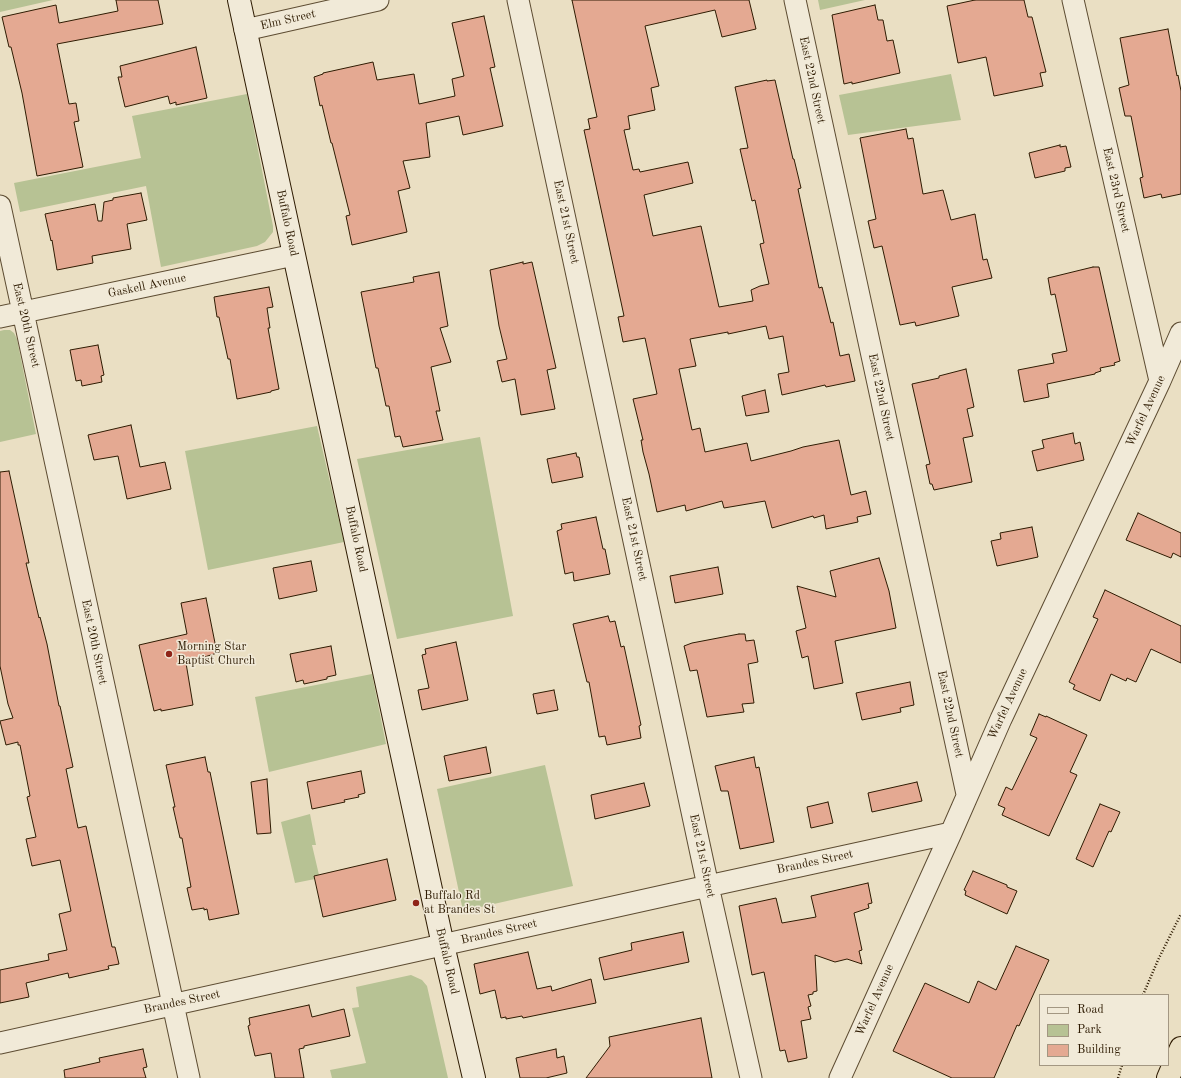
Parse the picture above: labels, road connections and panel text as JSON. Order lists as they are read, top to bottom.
{
  "streets": {
    "main road": ["Buffalo Road"],
    "street": [
      "Elm Street",
      "East 22nd Street",
      "East 23rd Street",
      "East 21st Street",
      "Gaskell Avenue",
      "East 20th Street",
      "Warfel Avenue",
      "Brandes Street"
    ]
  },
  "crossings": [
    ["Elm Street", "Buffalo Road"],
    ["East 22nd Street", "Warfel Avenue"],
    ["East 23rd Street", "Warfel Avenue"],
    ["East 21st Street", "Brandes Street"],
    ["Buffalo Road", "Gaskell Avenue"],
    ["Buffalo Road", "Brandes Street"],
    ["Gaskell Avenue", "East 20th Street"],
    ["East 20th Street", "Brandes Street"],
    ["Warfel Avenue", "Brandes Street"]
  ],
  "places": ["Morning Star Baptist Church", "Buffalo Rd at Brandes St"],
  "legend": ["Road", "Park", "Building"]
}
